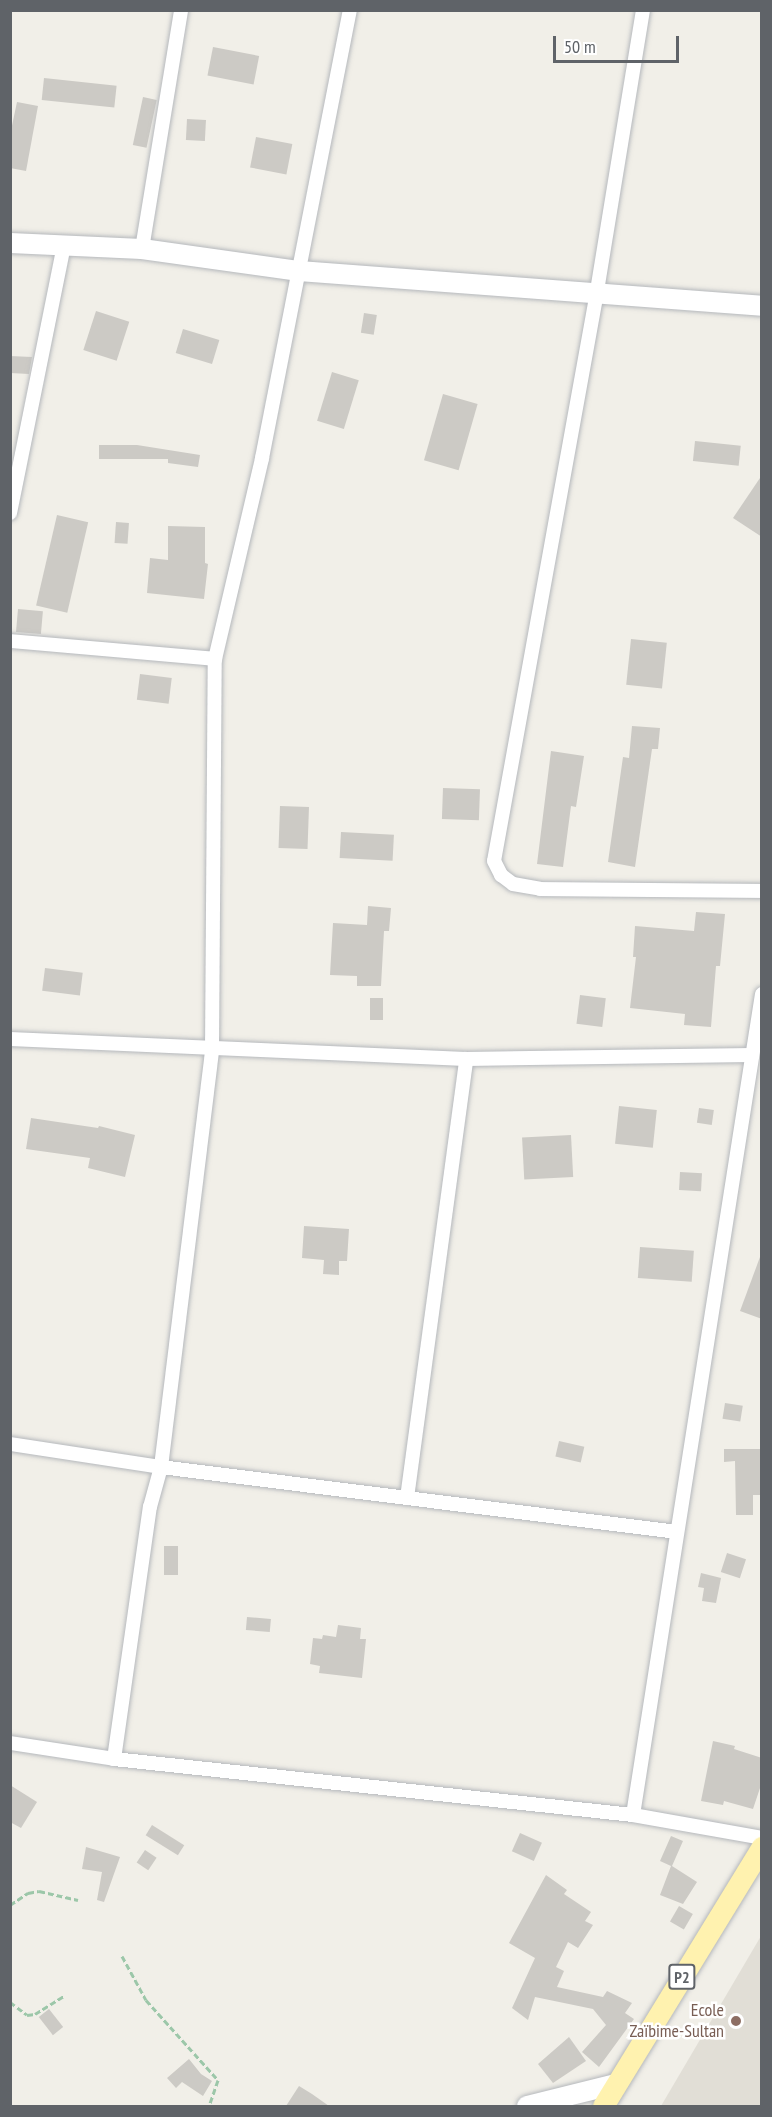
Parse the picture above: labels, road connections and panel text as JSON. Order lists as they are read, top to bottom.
{
  "streets": {
    "main road": ["P2"]
  },
  "places": ["Ecole Zaïbime-Sultan"],
  "scale_bar": "50 m"
}
